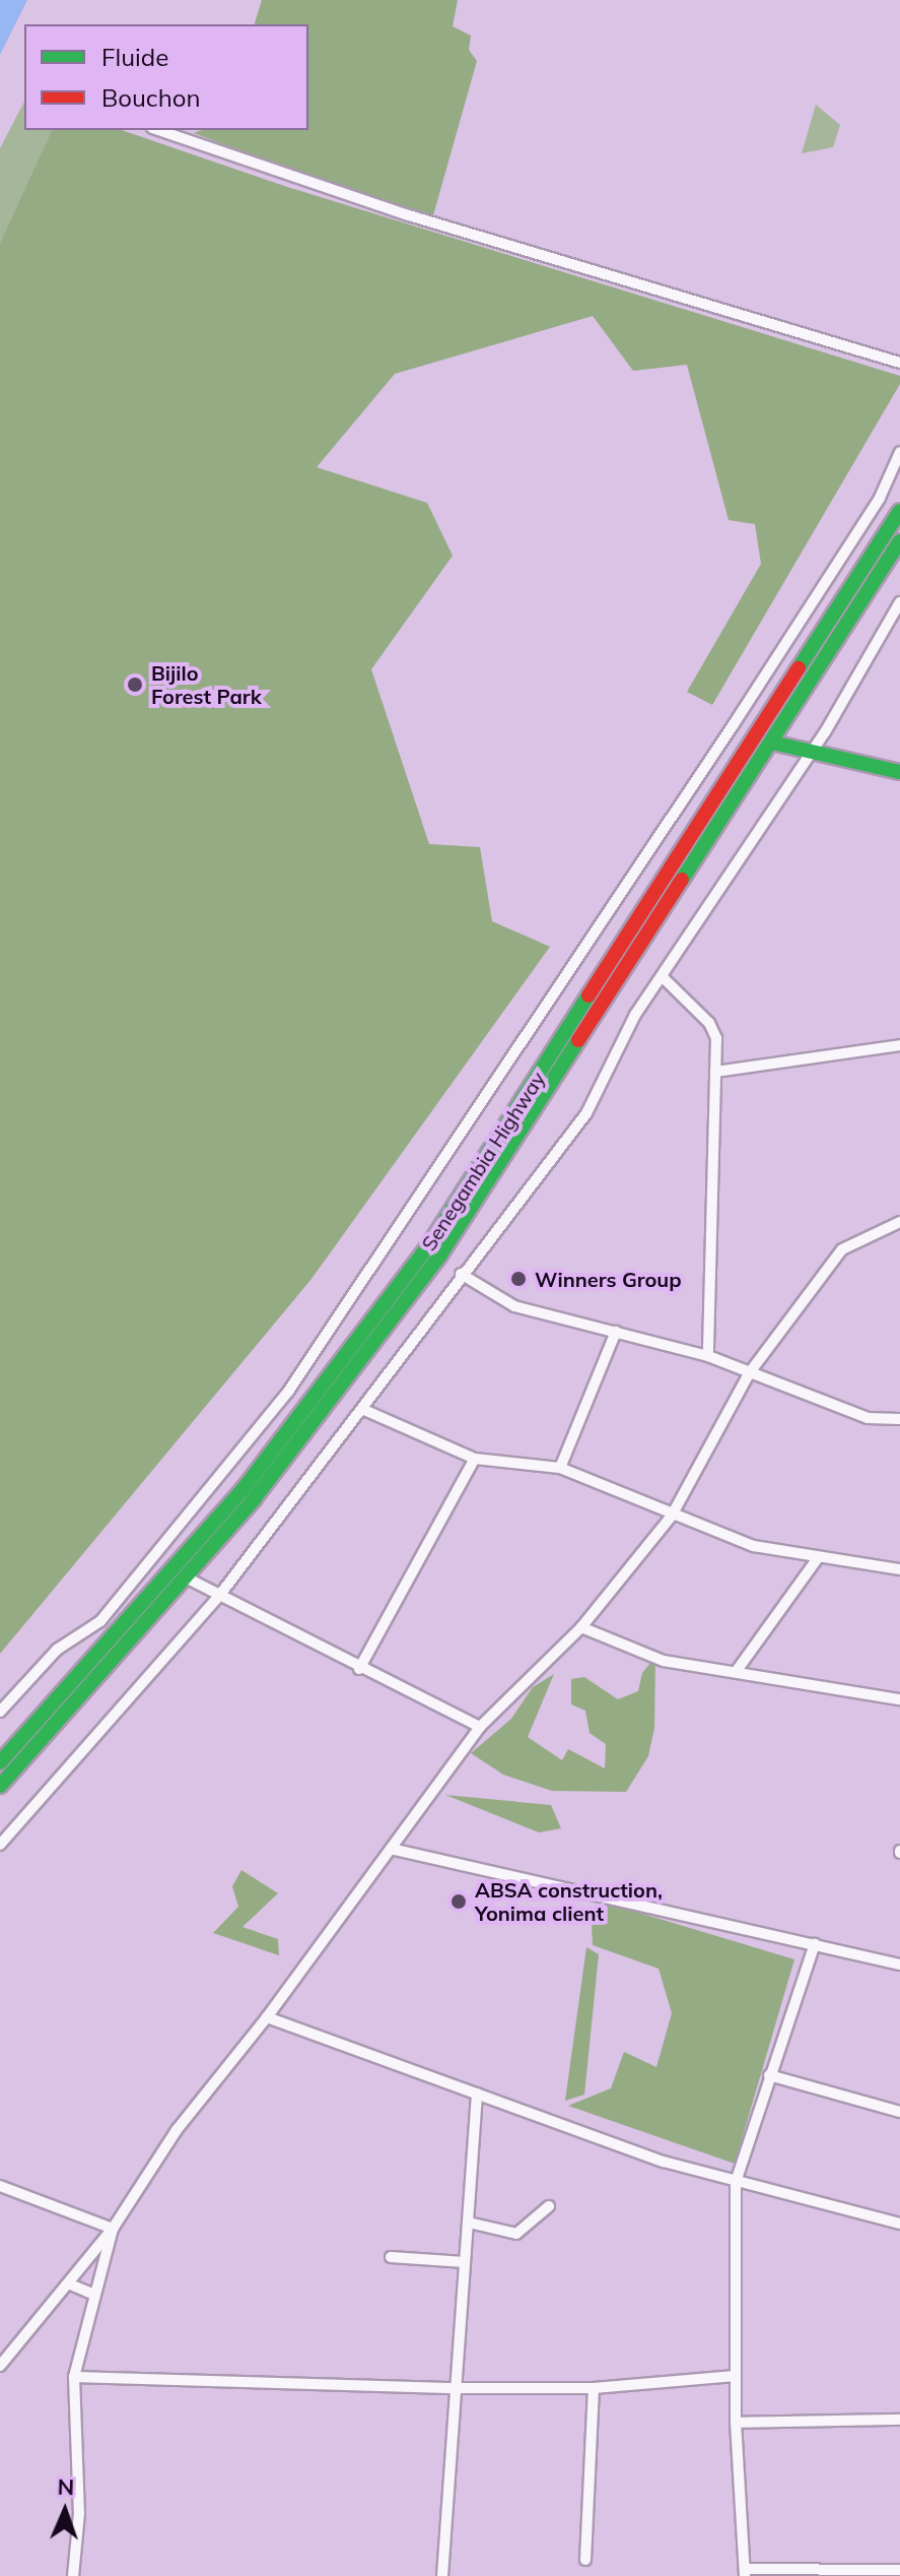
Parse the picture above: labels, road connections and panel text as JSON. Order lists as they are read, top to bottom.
{
  "streets": {
    "main road": ["Senegambia Highway"]
  },
  "places": ["Bijilo Forest Park", "Winners Group", "ABSA construction, Yonima client"],
  "legend": ["Fluide", "Bouchon"],
  "north": "top"
}
